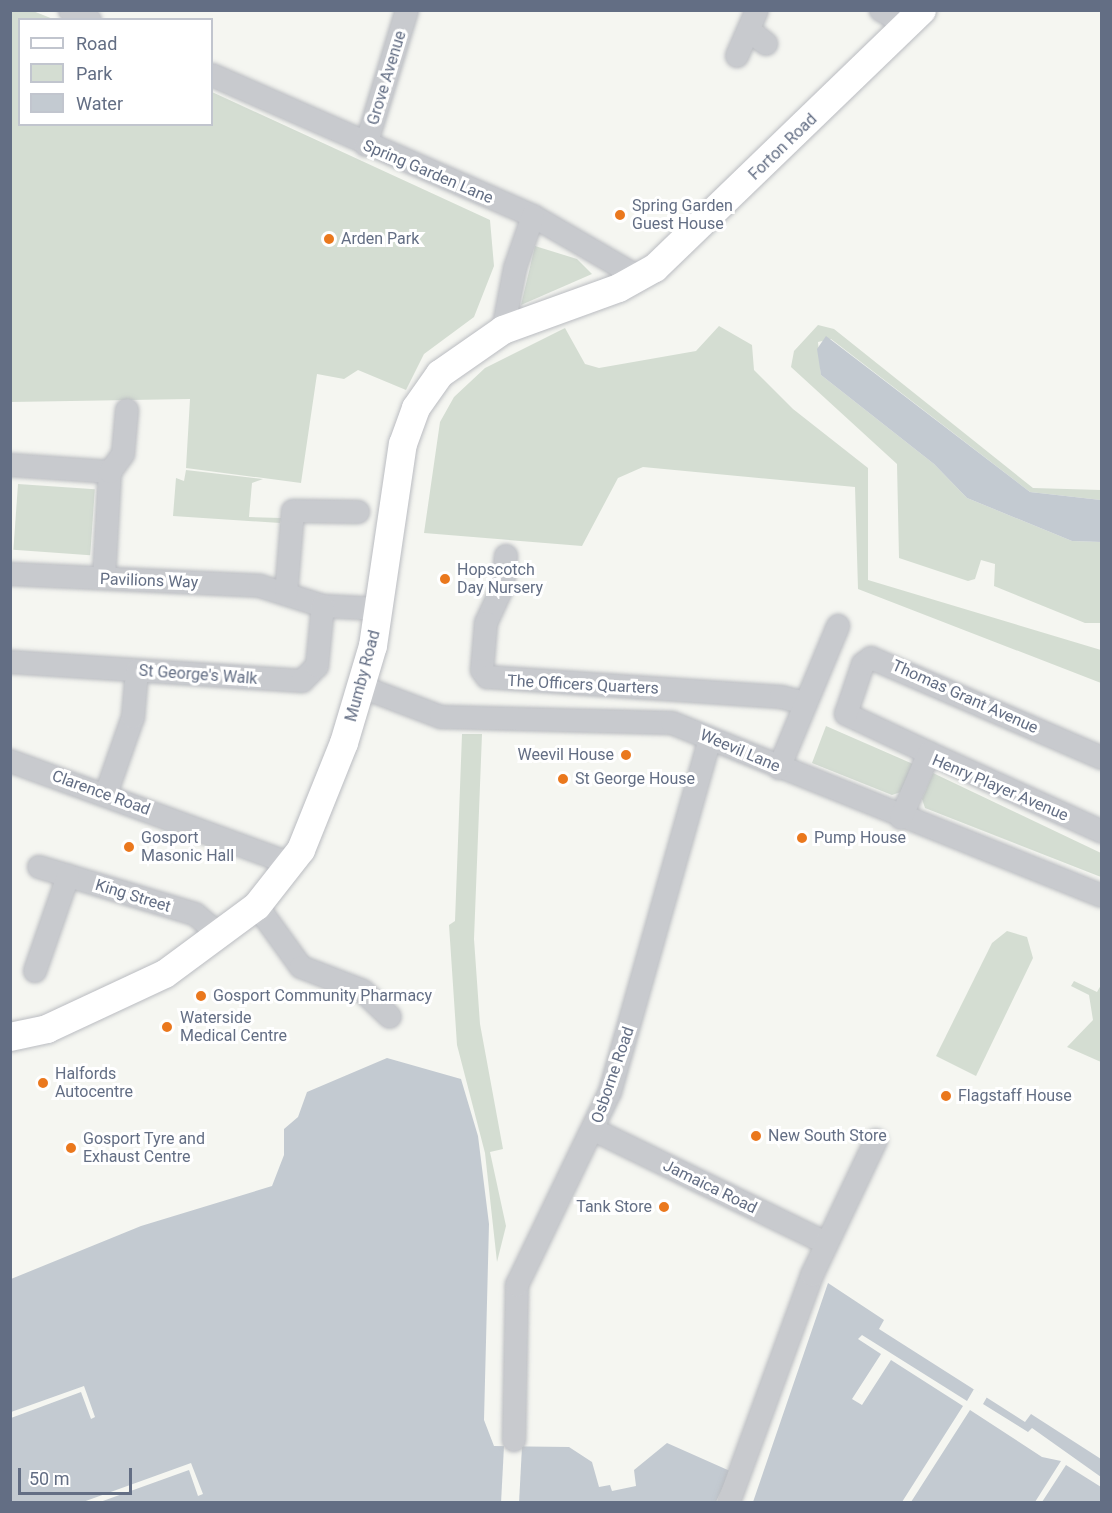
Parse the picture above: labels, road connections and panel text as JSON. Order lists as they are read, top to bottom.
{
  "streets": {
    "main road": ["Forton Road", "Mumby Road"],
    "street": [
      "Grove Avenue",
      "Spring Garden Lane",
      "Pavilions Way",
      "St George's Walk",
      "The Officers Quarters",
      "Thomas Grant Avenue",
      "Weevil Lane",
      "Henry Player Avenue",
      "Clarence Road",
      "King Street",
      "Osborne Road",
      "Jamaica Road"
    ]
  },
  "crossings": [
    ["Grove Avenue", "Spring Garden Lane"],
    ["Forton Road", "Spring Garden Lane"],
    ["Forton Road", "Mumby Road"],
    ["Spring Garden Lane", "Mumby Road"],
    ["Pavilions Way", "St George's Walk"],
    ["Pavilions Way", "Mumby Road"],
    ["Mumby Road", "Weevil Lane"],
    ["Mumby Road", "Clarence Road"],
    ["Mumby Road", "King Street"],
    ["Thomas Grant Avenue", "Henry Player Avenue"],
    ["Weevil Lane", "Henry Player Avenue"],
    ["Weevil Lane", "Osborne Road"],
    ["Osborne Road", "Jamaica Road"]
  ],
  "places": [
    "Spring Garden Guest House",
    "Arden Park",
    "Hopscotch Day Nursery",
    "Weevil House",
    "St George House",
    "Pump House",
    "Gosport Masonic Hall",
    "Gosport Community Pharmacy",
    "Waterside Medical Centre",
    "Halfords Autocentre",
    "Flagstaff House",
    "New South Store",
    "Gosport Tyre and Exhaust Centre",
    "Tank Store"
  ],
  "legend": ["Road", "Park", "Water"],
  "scale_bar": "50 m"
}
